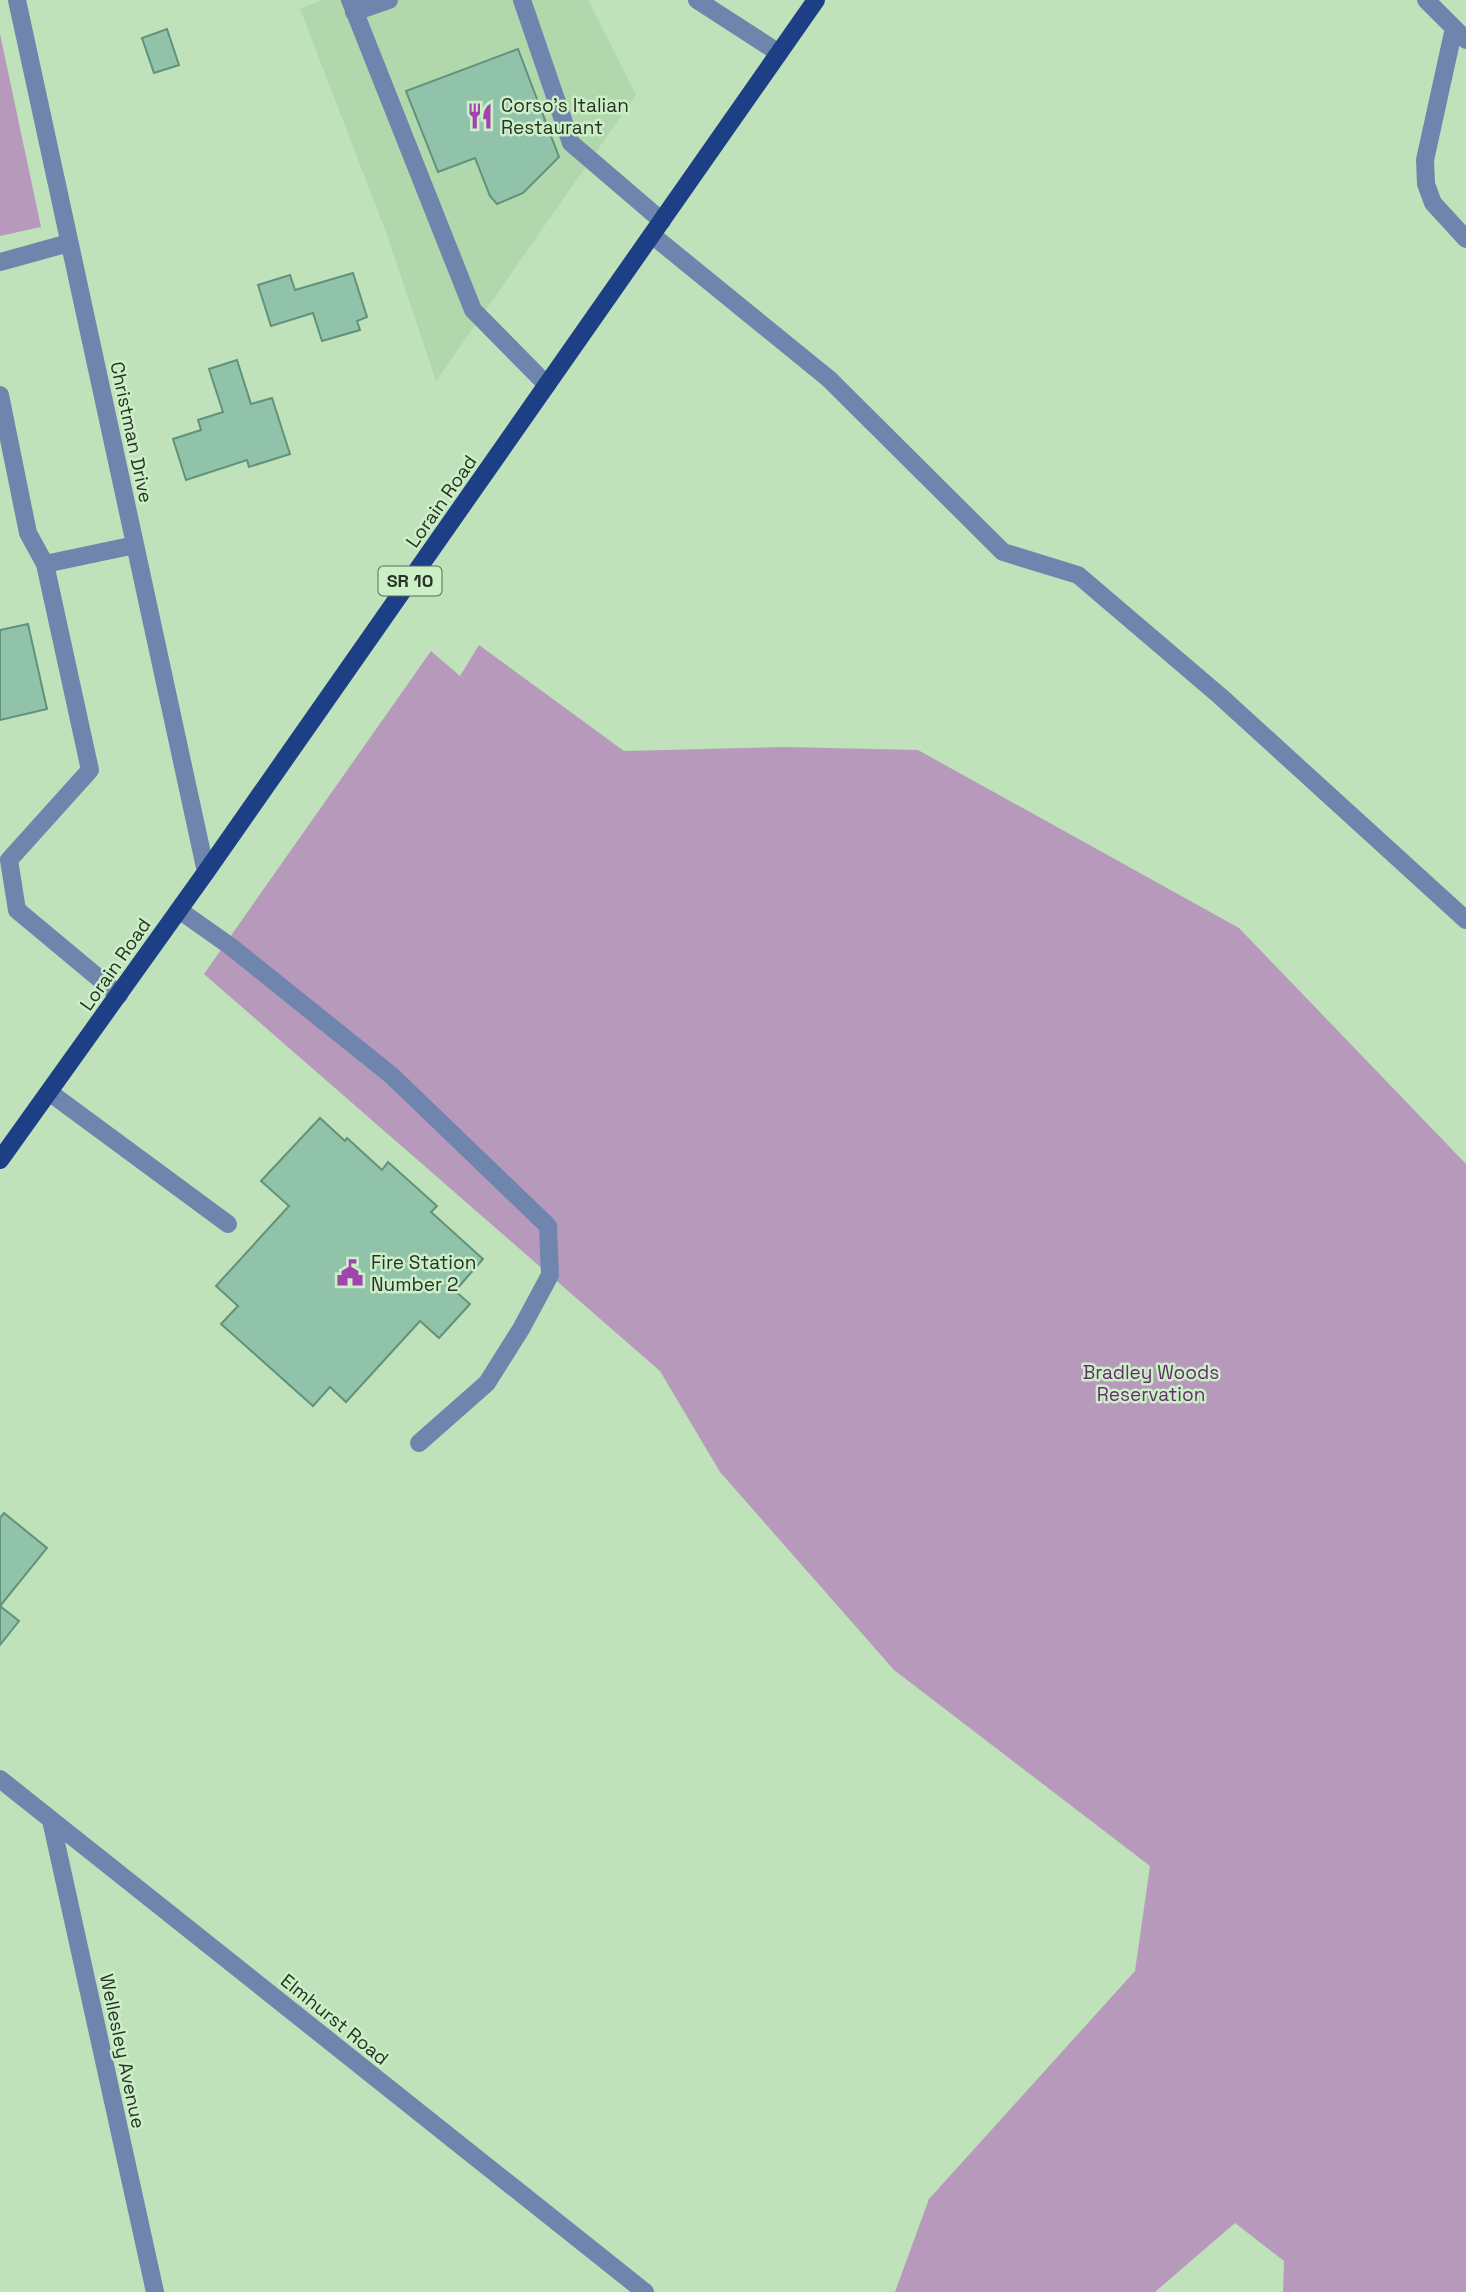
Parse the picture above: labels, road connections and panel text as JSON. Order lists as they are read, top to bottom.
{
  "streets": {
    "main road": ["Lorain Road", "SR 10"],
    "street": ["Christman Drive", "Elmhurst Road", "Wellesley Avenue"]
  },
  "crossings": [
    ["Christman Drive", "Lorain Road"],
    ["Elmhurst Road", "Wellesley Avenue"]
  ],
  "parks": ["Bradley Woods Reservation"],
  "places": {
    "restaurant": ["Corso's Italian Restaurant"],
    "public building": ["Fire Station Number 2"]
  }
}
